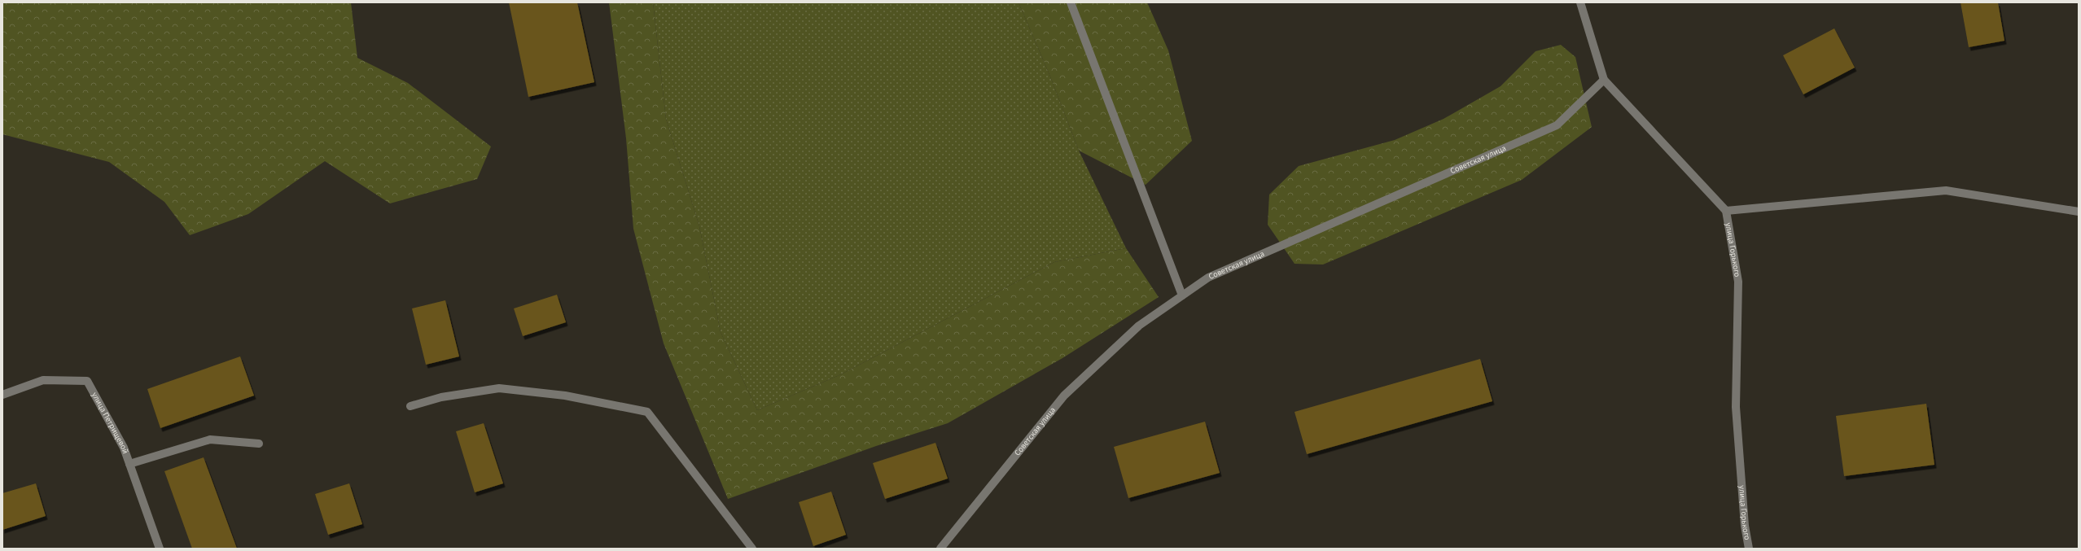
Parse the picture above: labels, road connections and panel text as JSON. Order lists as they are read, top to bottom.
{
  "streets": {
    "street": ["Советская улица", "улица Горького", "улица Петрищевой"]
  }
}
